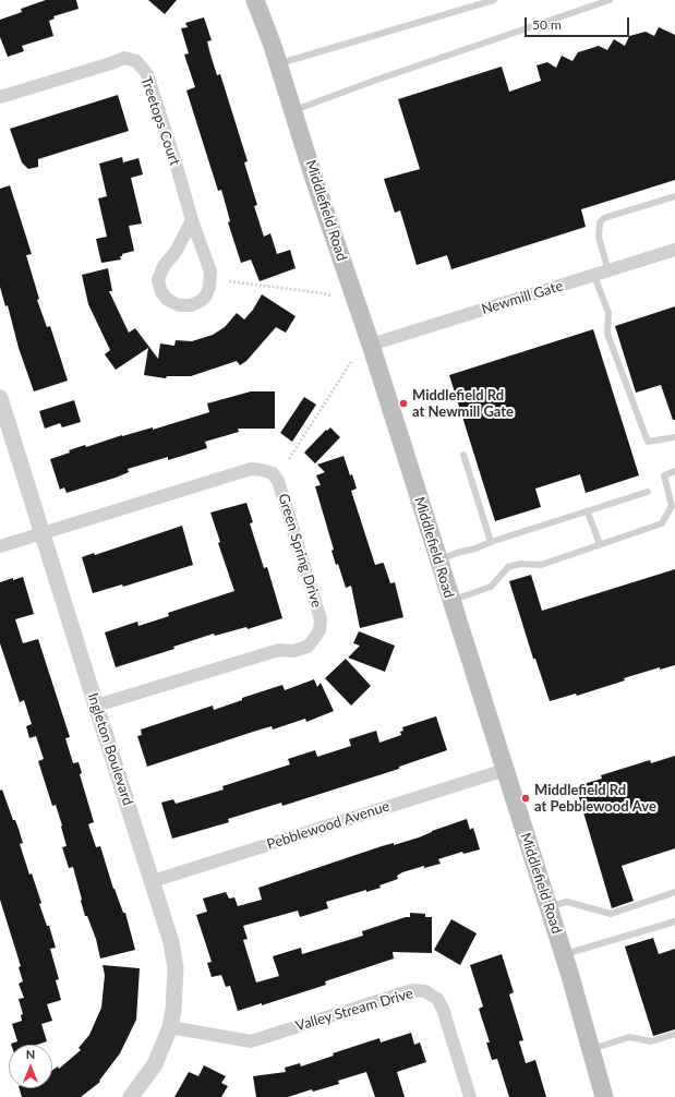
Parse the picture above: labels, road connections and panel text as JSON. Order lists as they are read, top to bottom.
{
  "streets": {
    "main road": ["Middlefield Road"],
    "street": [
      "Treetops Court",
      "Newmill Gate",
      "Green Spring Drive",
      "Ingleton Boulevard",
      "Pebblewood Avenue",
      "Valley Stream Drive"
    ]
  },
  "crossings": [
    ["Middlefield Road", "Newmill Gate"],
    ["Middlefield Road", "Pebblewood Avenue"],
    ["Green Spring Drive", "Ingleton Boulevard"],
    ["Ingleton Boulevard", "Pebblewood Avenue"],
    ["Ingleton Boulevard", "Valley Stream Drive"]
  ],
  "places": ["Middlefield Rd at Newmill Gate", "Middlefield Rd at Pebblewood Ave"],
  "scale_bar": "50 m",
  "north": "top"
}
